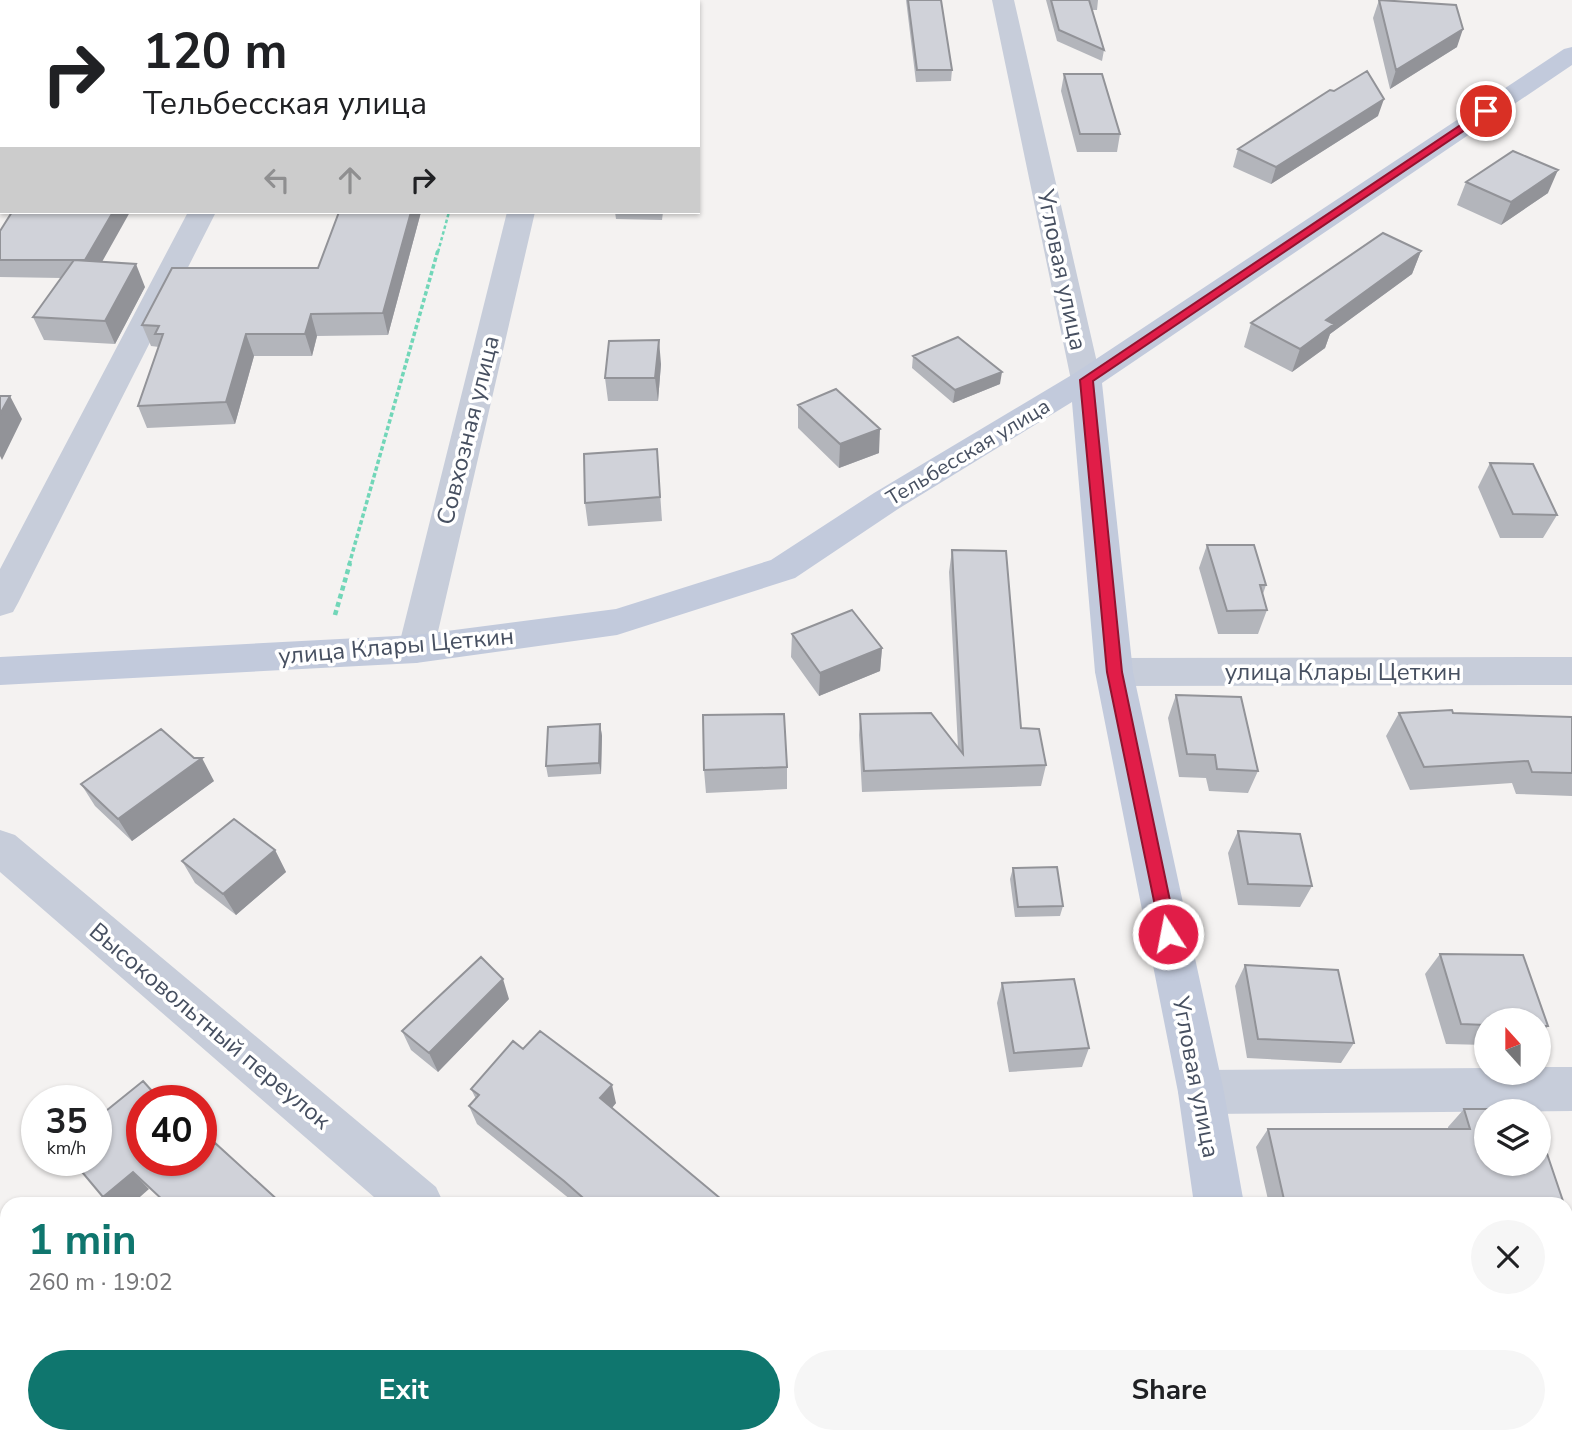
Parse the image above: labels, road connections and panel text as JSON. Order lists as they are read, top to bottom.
{
  "streets": {
    "street": [
      "Угловая улица",
      "Совхозная улица",
      "Тельбесская улица",
      "улица Клары Цеткин",
      "Высоковольтный переулок"
    ]
  },
  "crossings": [
    ["Угловая улица", "Тельбесская улица"],
    ["Угловая улица", "улица Клары Цеткин"],
    ["Совхозная улица", "улица Клары Цеткин"],
    ["Тельбесская улица", "улица Клары Цеткин"]
  ],
  "north": "top",
  "page": {
    "turn": ["120 m", "Тельбесская улица"],
    "speed": "35 km/h",
    "limit": "40",
    "heading": ["1 min", "260 m · 19:02"],
    "buttons": ["Exit", "Share"]
  }
}
